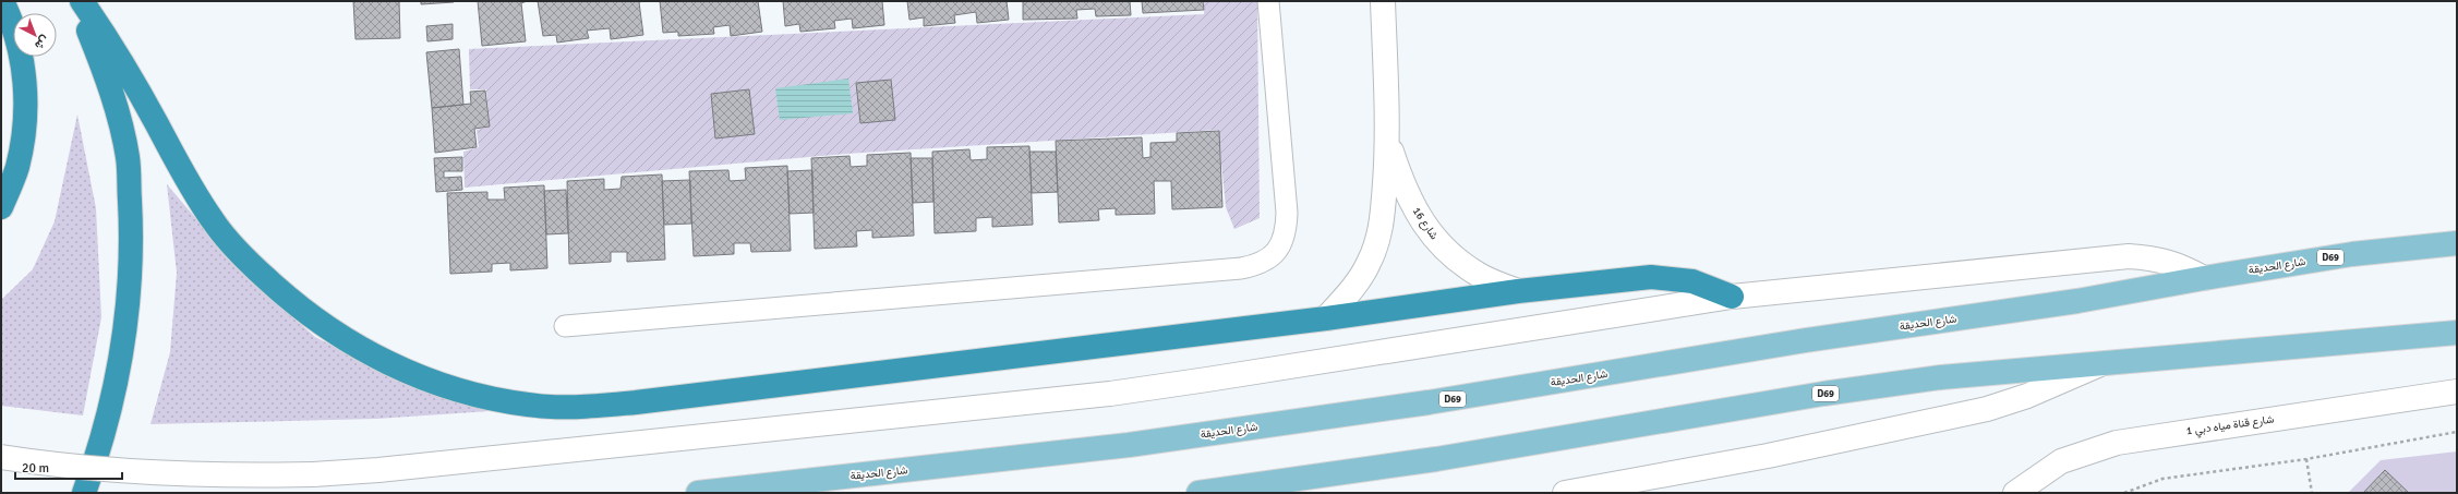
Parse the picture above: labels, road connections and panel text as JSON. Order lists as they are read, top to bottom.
{
  "streets": {
    "main road": [
      "شارع 16",
      "D69",
      "شارع الحديقة",
      "شارع قناة مياه دبي 1"
    ]
  },
  "scale_bar": "20 m",
  "north": "bottom right"
}
